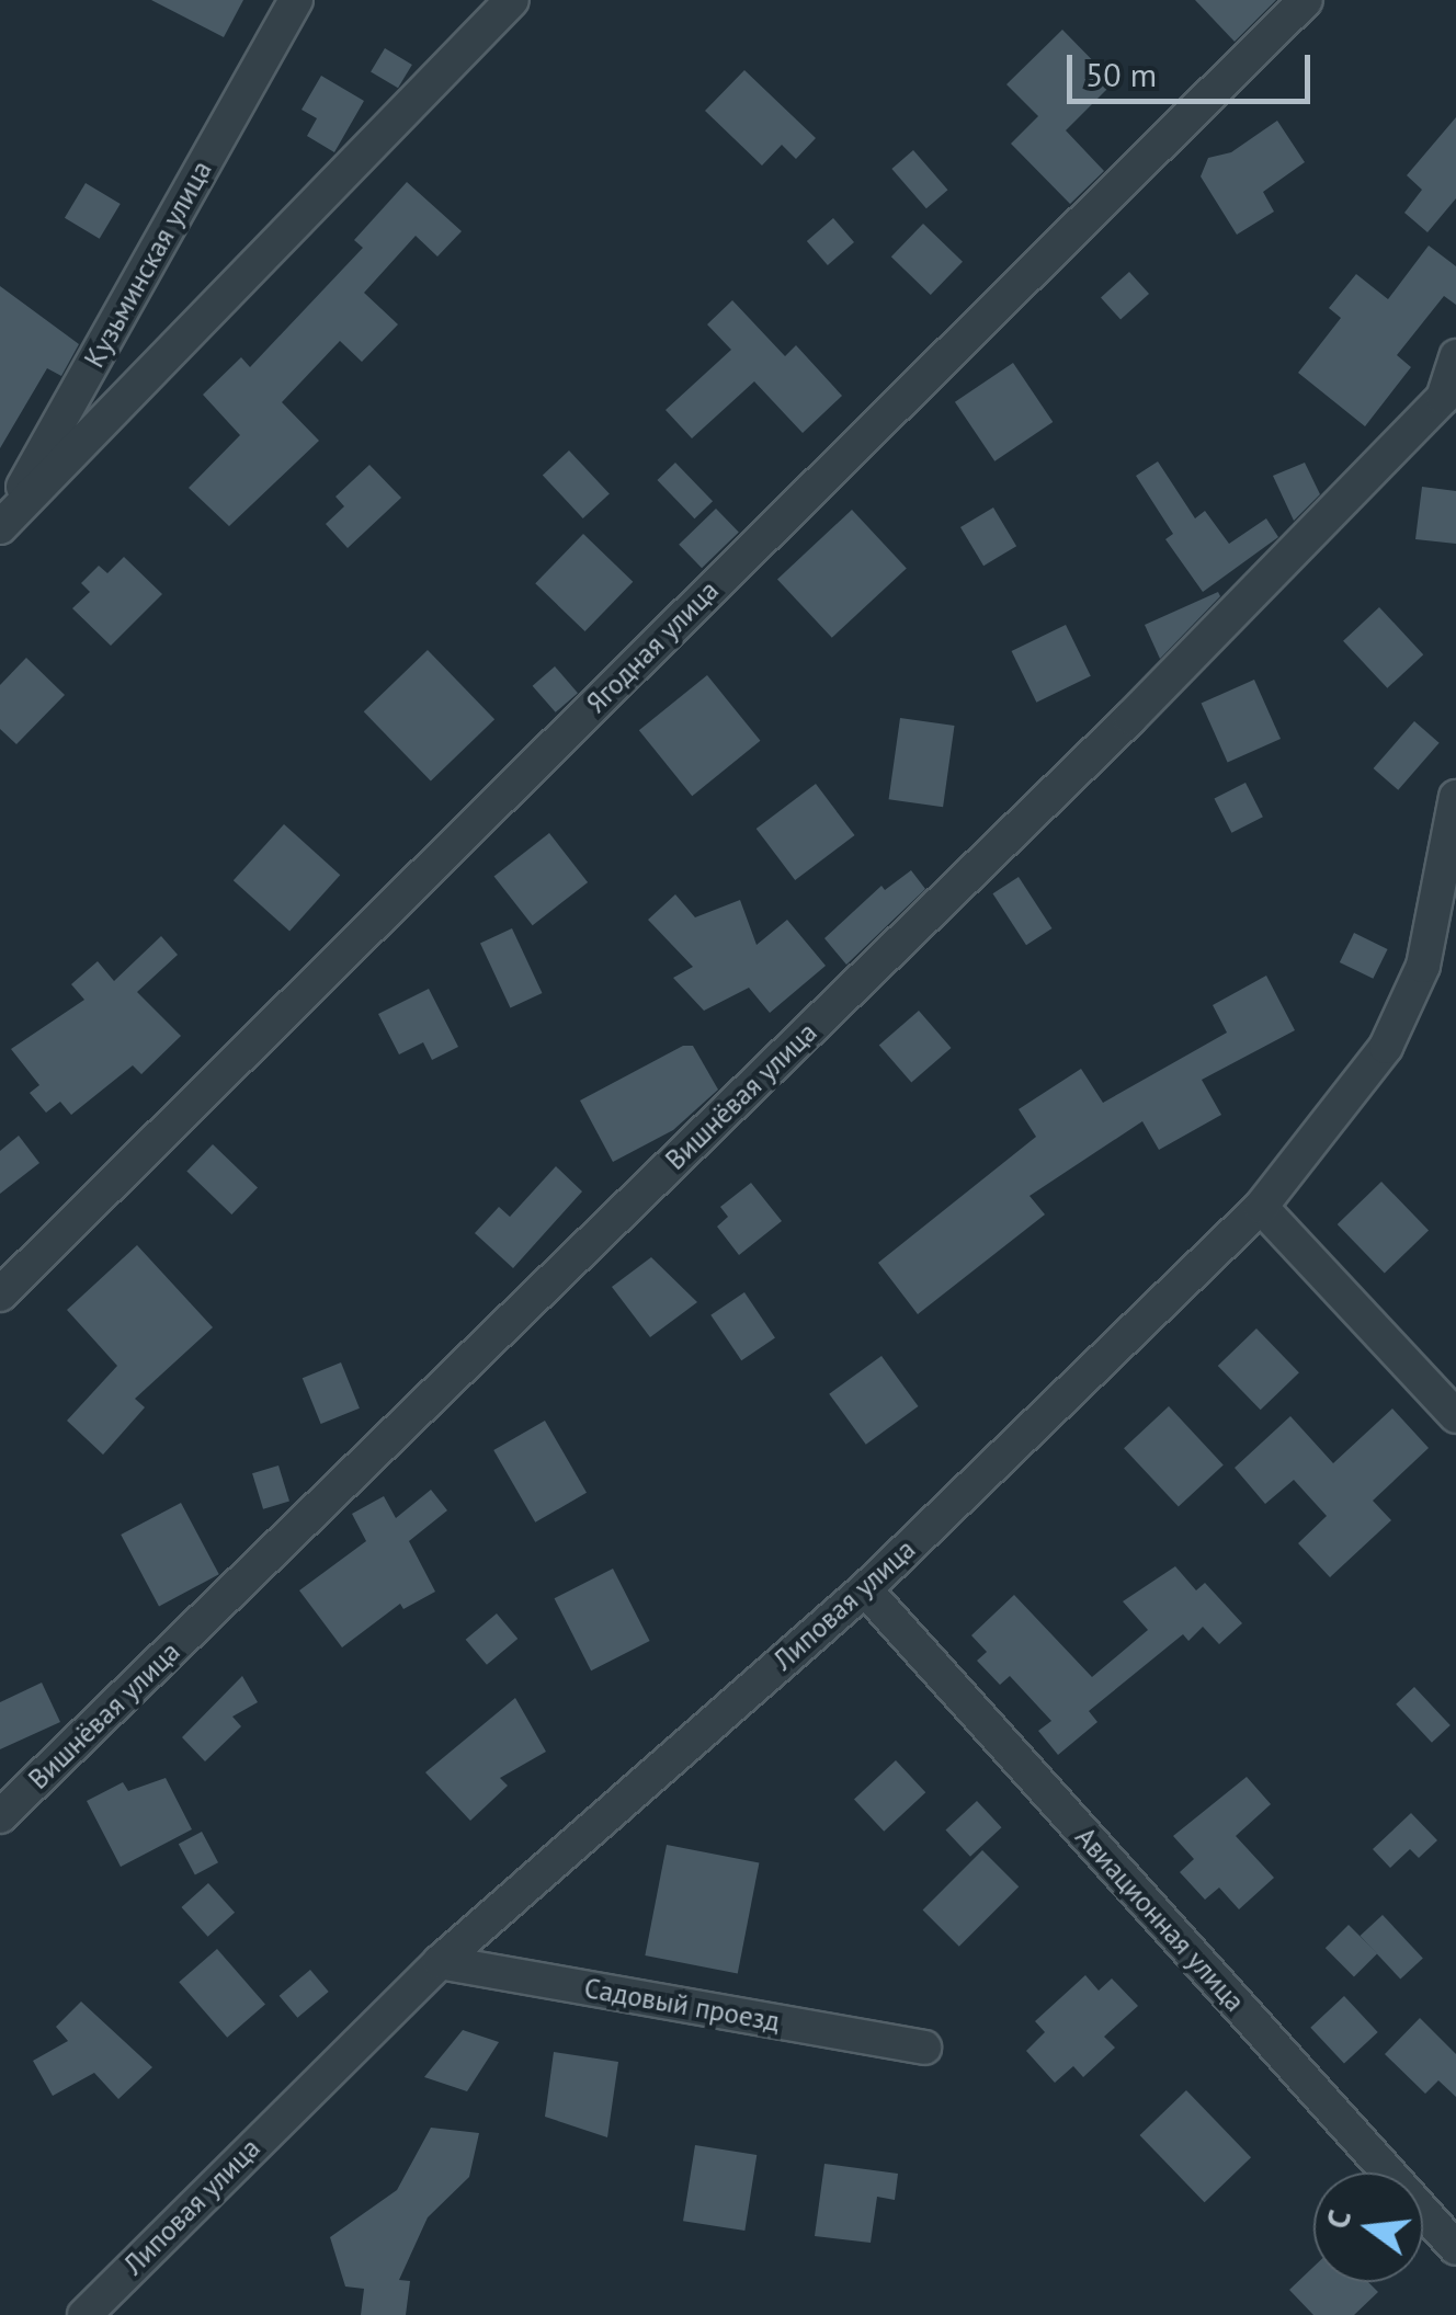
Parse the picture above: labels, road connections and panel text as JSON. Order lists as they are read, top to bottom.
{
  "streets": {
    "street": [
      "Кузьминская улица",
      "Ягодная улица",
      "Вишнёвая улица",
      "Липовая улица",
      "Авиационная улица",
      "Садовый проезд"
    ]
  },
  "crossings": [
    ["Липовая улица", "Авиационная улица"],
    ["Липовая улица", "Садовый проезд"]
  ],
  "scale_bar": "50 m",
  "north": "left"
}
